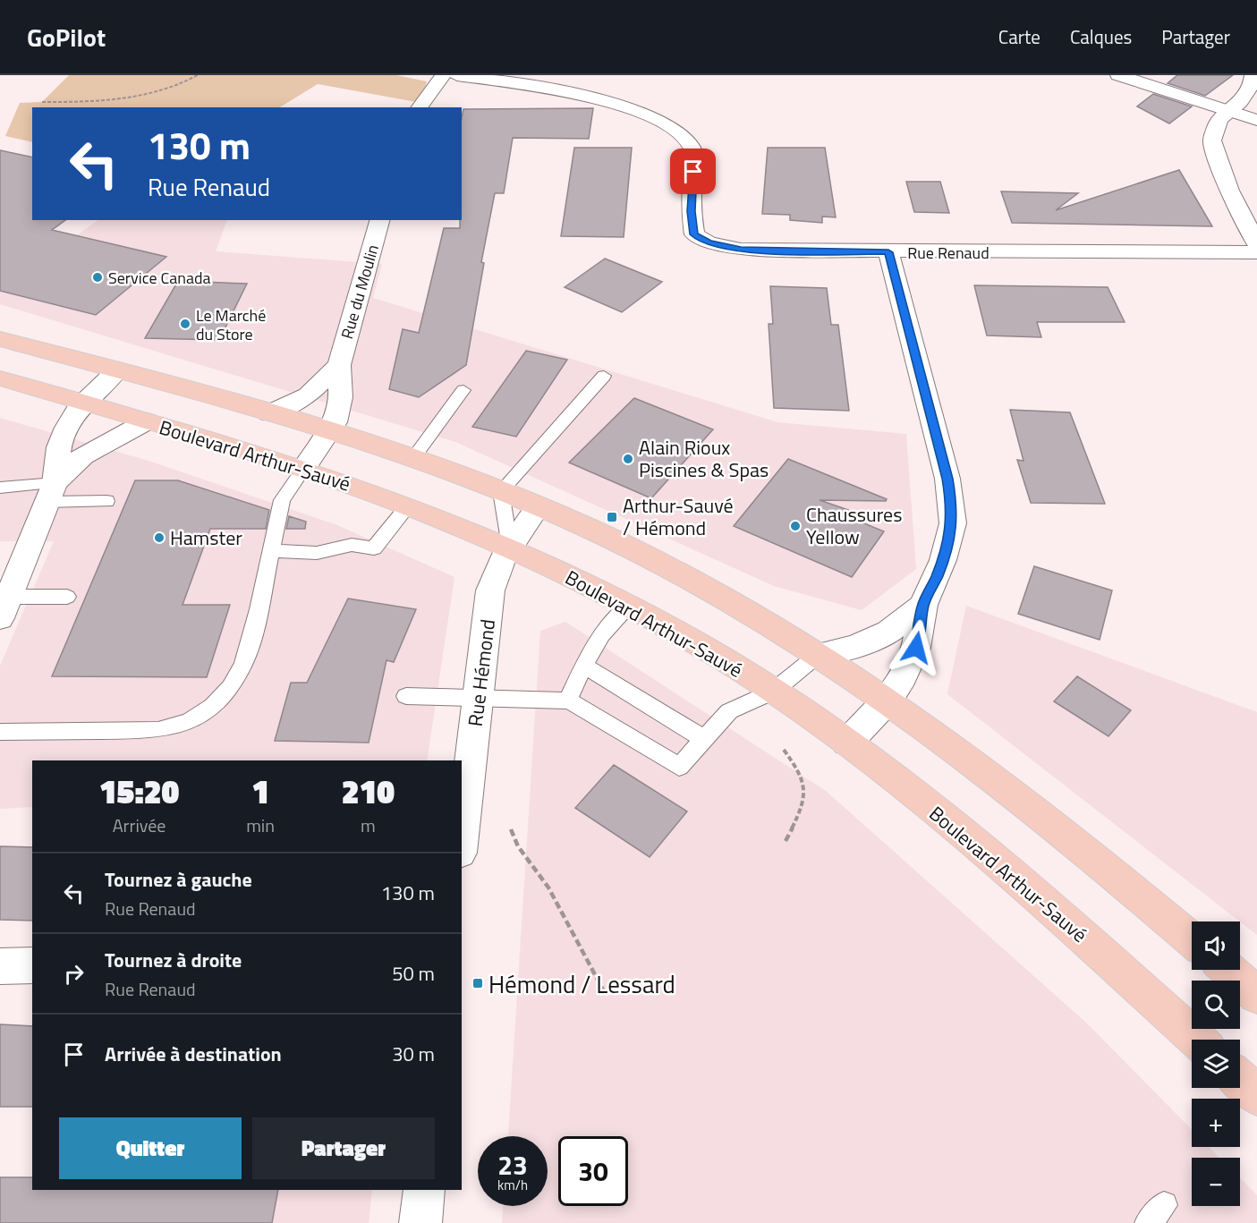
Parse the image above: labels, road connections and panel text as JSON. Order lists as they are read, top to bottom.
{
  "streets": {
    "main road": ["Boulevard Arthur-Sauvé"],
    "street": ["Rue Renaud", "Rue du Moulin", "Rue Hémond"]
  },
  "crossings": [
    ["Rue du Moulin", "Boulevard Arthur-Sauvé"],
    ["Boulevard Arthur-Sauvé", "Rue Hémond"]
  ],
  "places": {
    "other": [
      "Service Canada",
      "Le Marché du Store",
      "Alain Rioux Piscines & Spas",
      "Chaussures Yellow",
      "Hamster"
    ],
    "transit": ["Arthur-Sauvé / Hémond", "Hémond / Lessard"]
  },
  "page": {
    "header": "GoPilot",
    "nav": ["Carte", "Calques", "Partager"],
    "turn": ["130 m", "Rue Renaud"],
    "eta": [
      "15:20",
      "Arrivée",
      "1",
      "min",
      "210",
      "m"
    ],
    "list": [
      {
        "name": "Tournez à gauche",
        "note": "Rue Renaud",
        "value": "130 m"
      },
      {
        "name": "Tournez à droite",
        "note": "Rue Renaud",
        "value": "50 m"
      },
      {
        "name": "Arrivée à destination",
        "value": "30 m"
      }
    ],
    "map_buttons": ["+", "−"],
    "buttons": ["Quitter", "Partager"],
    "speed": "23 km/h",
    "limit": "30"
  }
}
